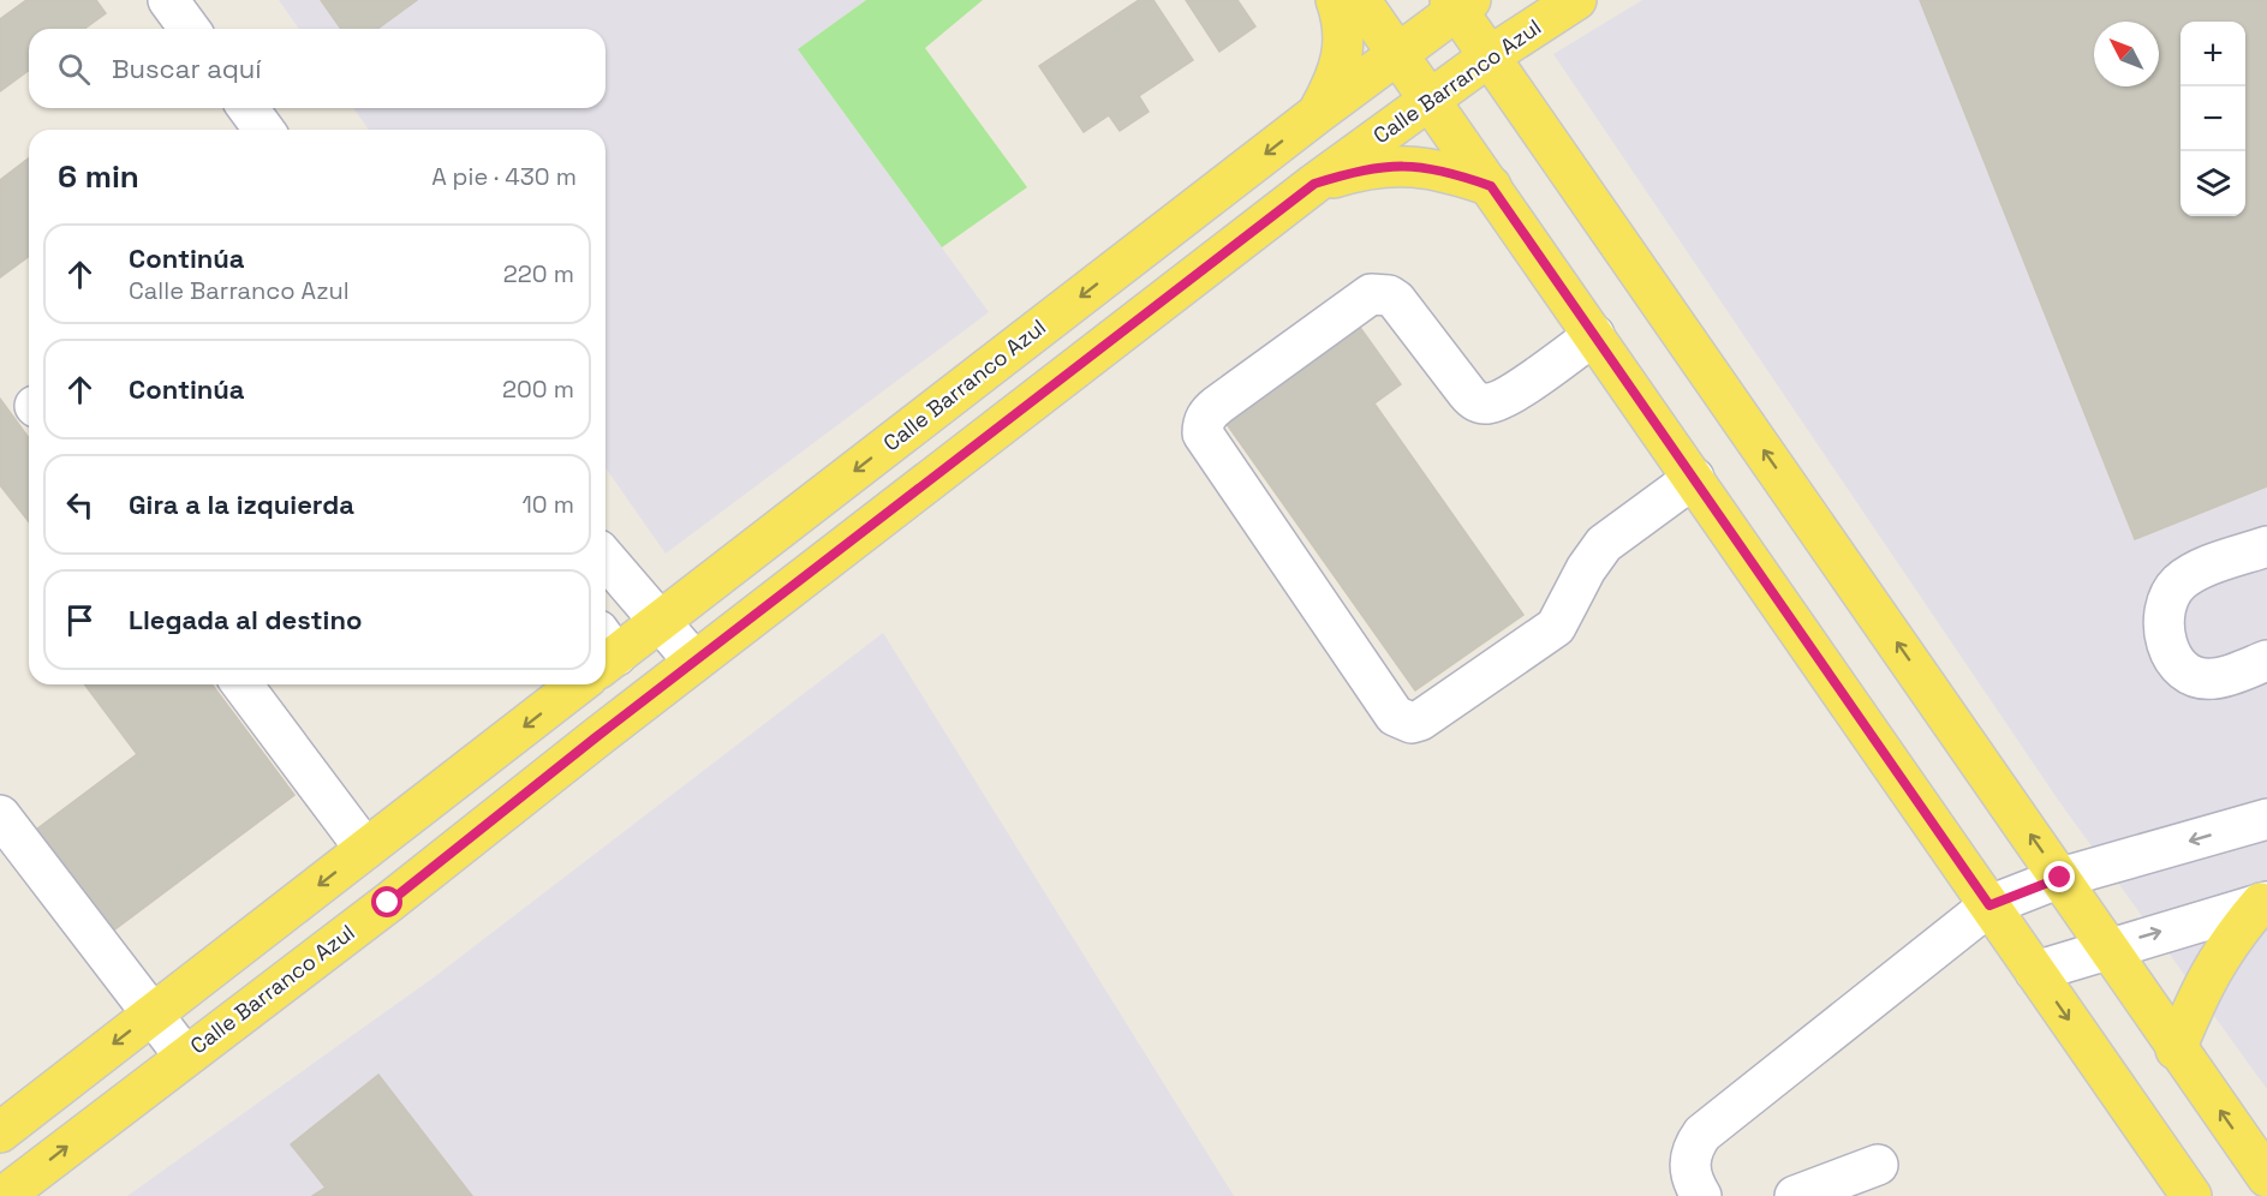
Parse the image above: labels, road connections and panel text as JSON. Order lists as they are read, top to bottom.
{
  "streets": {
    "main road": ["Calle Barranco Azul"]
  },
  "north": "top left",
  "page": {
    "map_buttons": ["+", "−"],
    "search": "Buscar aquí",
    "heading": ["6 min", "A pie · 430 m"],
    "list": [
      ["Continúa", "Calle Barranco Azul", "220 m"],
      ["Continúa", "200 m"],
      ["Gira a la izquierda", "10 m"],
      "Llegada al destino"
    ]
  }
}
